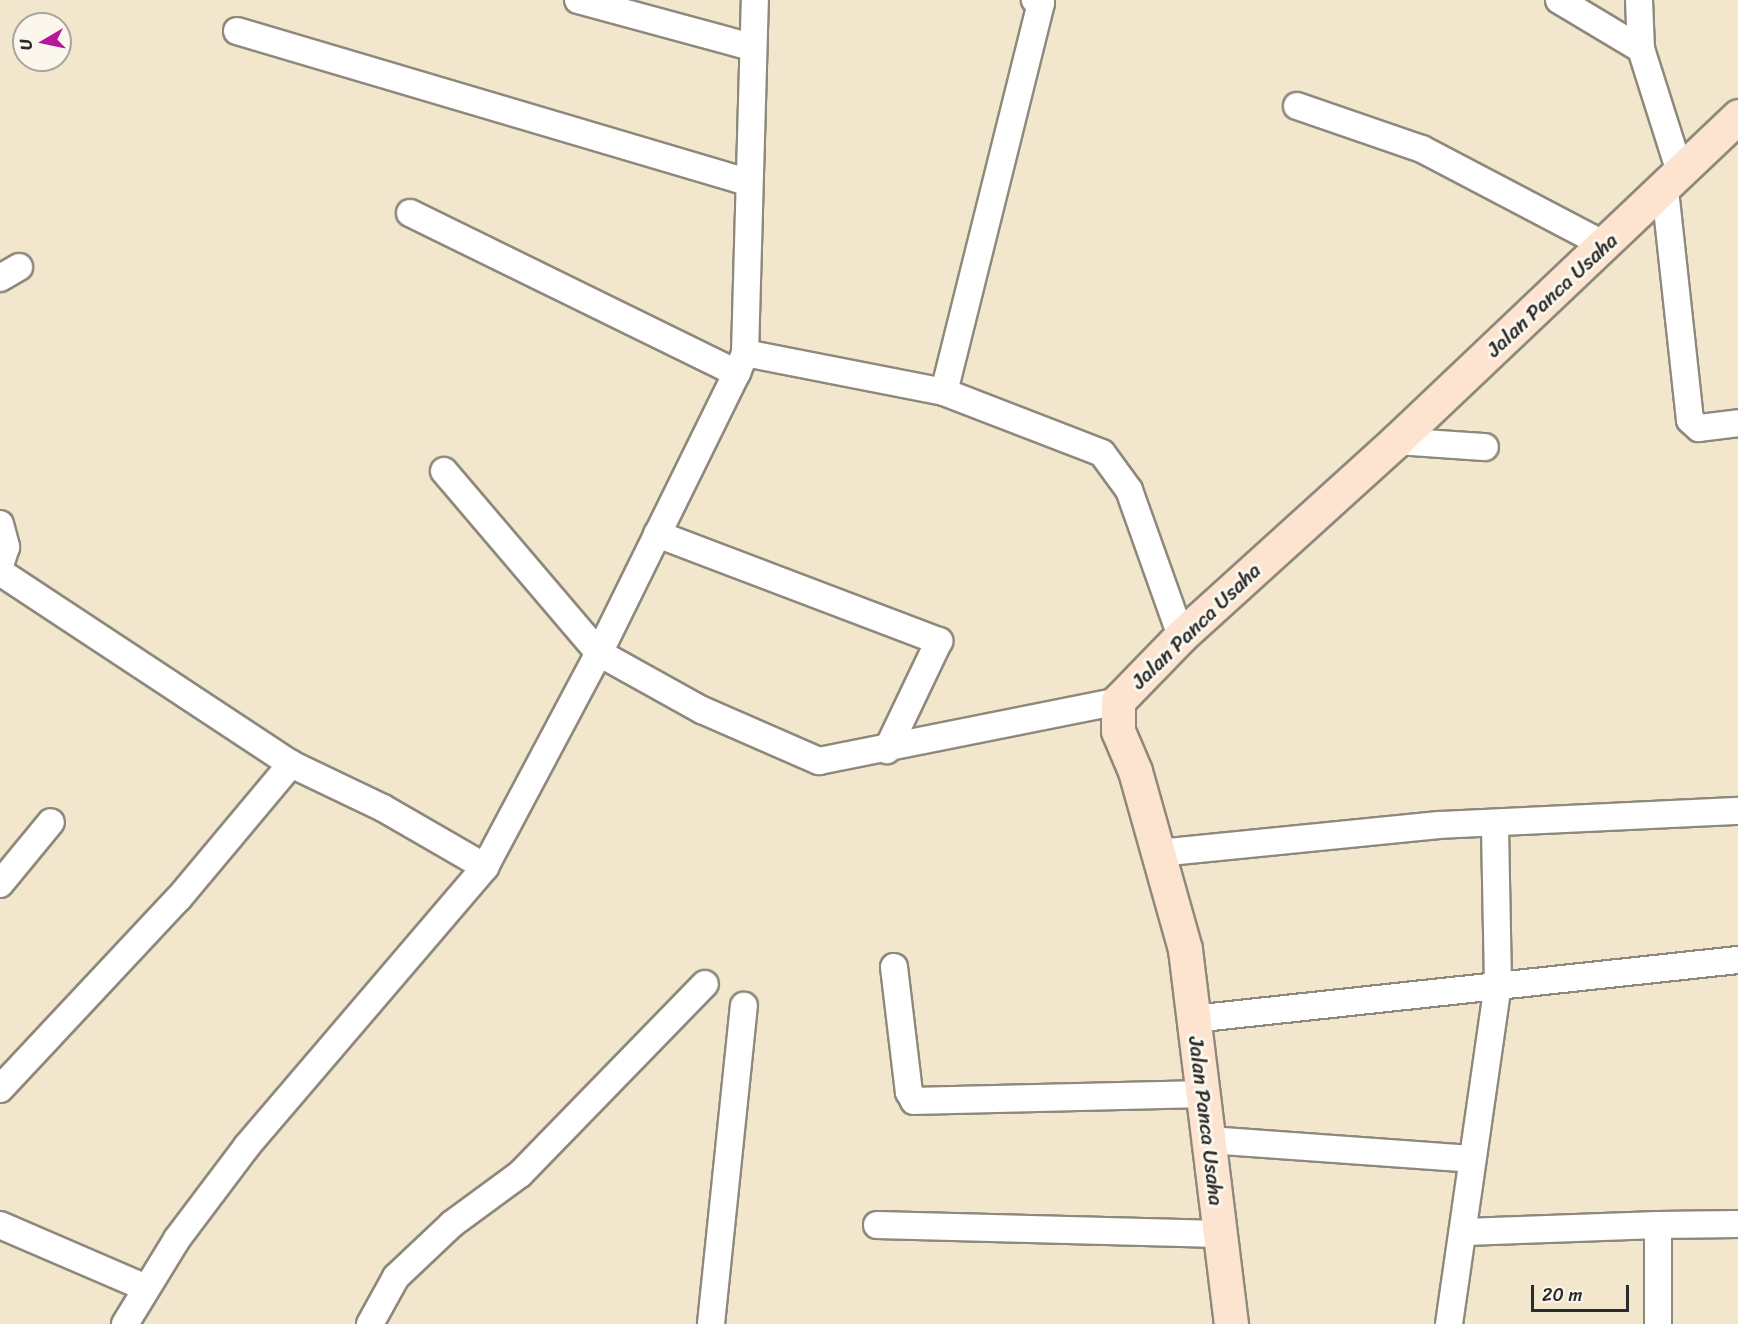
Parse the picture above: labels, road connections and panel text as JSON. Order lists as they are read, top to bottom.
{
  "streets": {
    "street": ["Jalan Panca Usaha"]
  },
  "scale_bar": "20 m",
  "north": "left"
}
